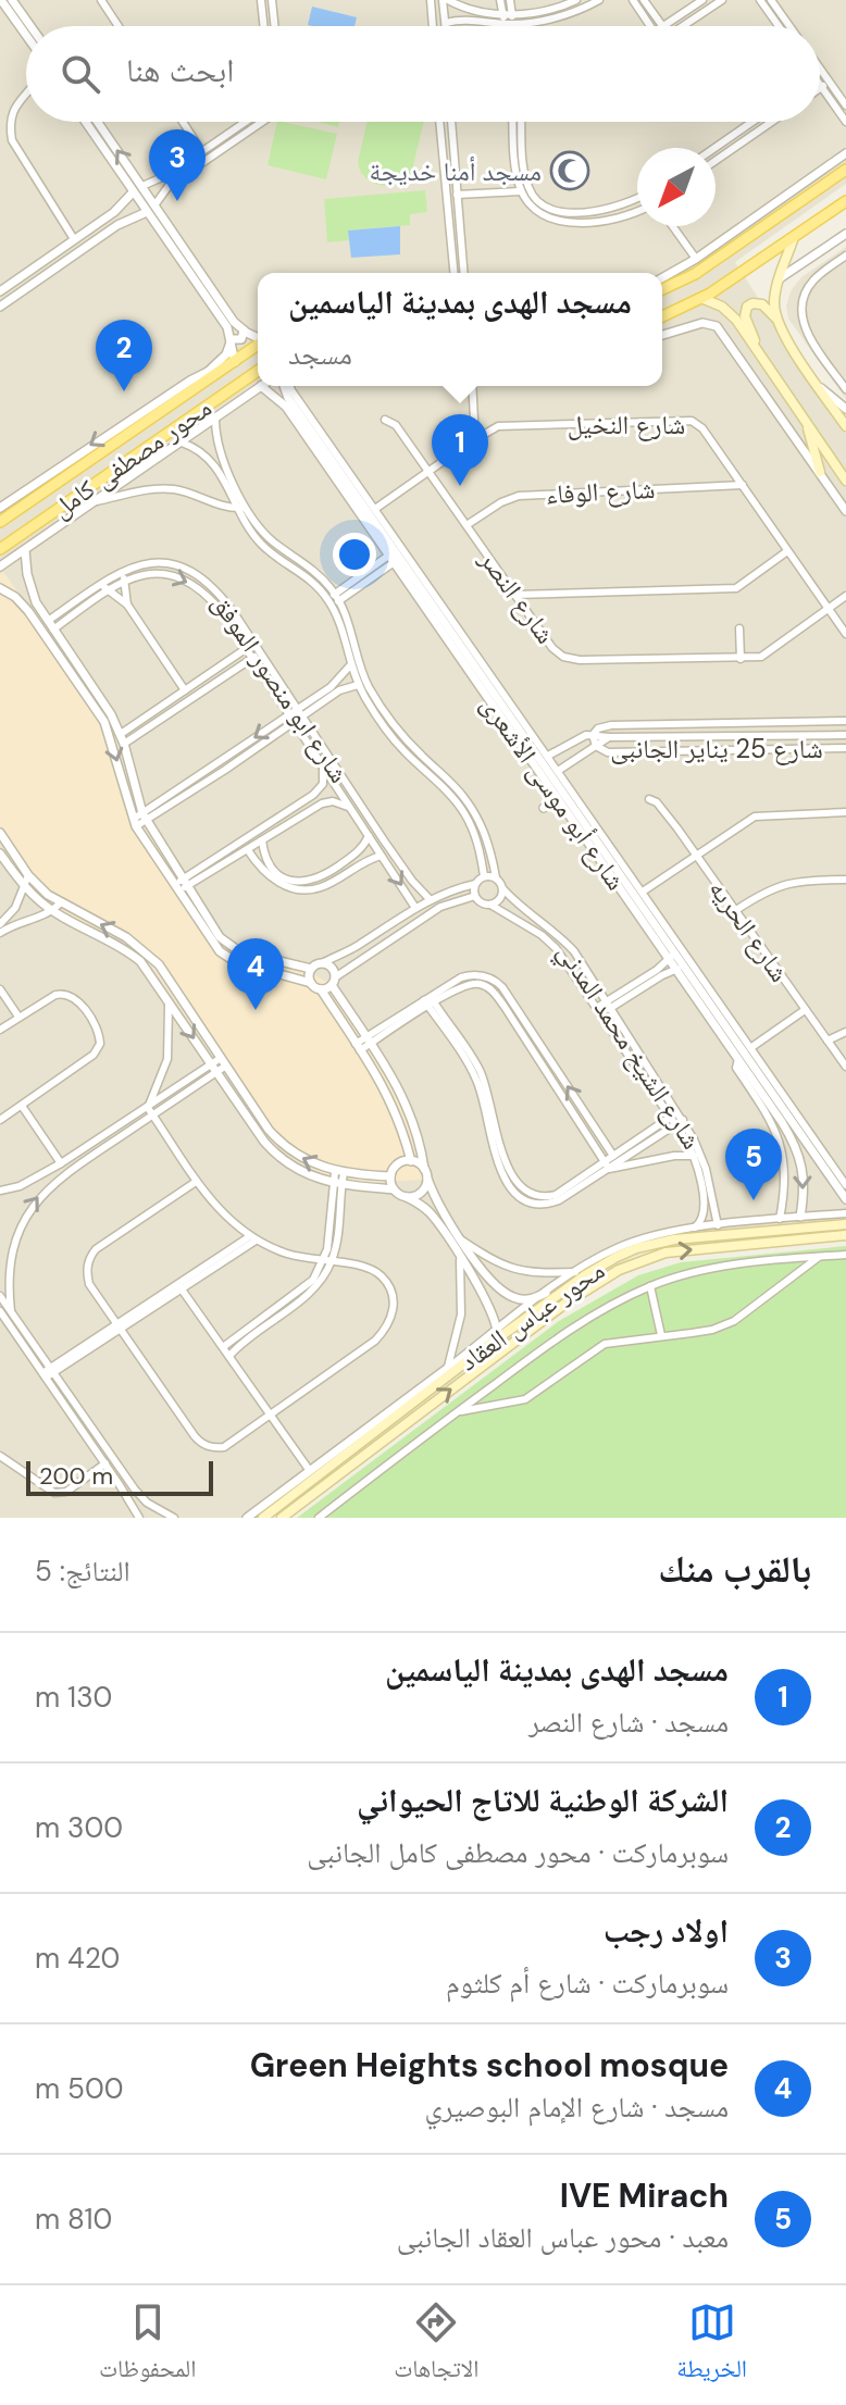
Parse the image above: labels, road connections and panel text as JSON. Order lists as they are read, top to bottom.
{
  "streets": {
    "main road": ["محور مصطفى كامل", "محور عباس العقاد"],
    "street": [
      "شارع النخيل",
      "شارع الوفاء",
      "شارع النصر",
      "شارع ابو منصور الموفق",
      "شارع 25 يناير الجانبى",
      "شارع أبو موسى الأشعرى",
      "شارع الحريه",
      "شارع الشيخ محمد المدني"
    ]
  },
  "crossings": [
    ["شارع النخيل", "شارع الوفاء"],
    ["شارع النخيل", "شارع النصر"],
    ["شارع الوفاء", "شارع النصر"]
  ],
  "places": {
    "mosque": ["مسجد أمنا خديجة"]
  },
  "scale_bar": "200 m",
  "north": "bottom left",
  "page": {
    "search": "ابحث هنا",
    "pins": [
      "3",
      "2",
      "1",
      "4",
      "5"
    ],
    "popup": ["مسجد الهدى بمدينة الياسمين", "مسجد"],
    "scale": "200 m",
    "heading": ["بالقرب منك", "النتائج: 5"],
    "list": [
      {
        "mark": "1",
        "name": "مسجد الهدى بمدينة الياسمين",
        "note": "مسجد · شارع النصر",
        "value": "130 m"
      },
      {
        "mark": "2",
        "name": "الشركة الوطنية للاتاج الحيواني",
        "note": "سوبرماركت · محور مصطفى كامل الجانبى",
        "value": "300 m"
      },
      {
        "mark": "3",
        "name": "اولاد رجب",
        "note": "سوبرماركت · شارع أم كلثوم",
        "value": "420 m"
      },
      {
        "mark": "4",
        "name": "Green Heights school mosque",
        "note": "مسجد · شارع الإمام البوصيري",
        "value": "500 m"
      },
      {
        "mark": "5",
        "name": "IVE Mirach",
        "note": "معبد · محور عباس العقاد الجانبى",
        "value": "810 m"
      }
    ],
    "nav": ["الخريطة", "الاتجاهات", "المحفوظات"]
  }
}
